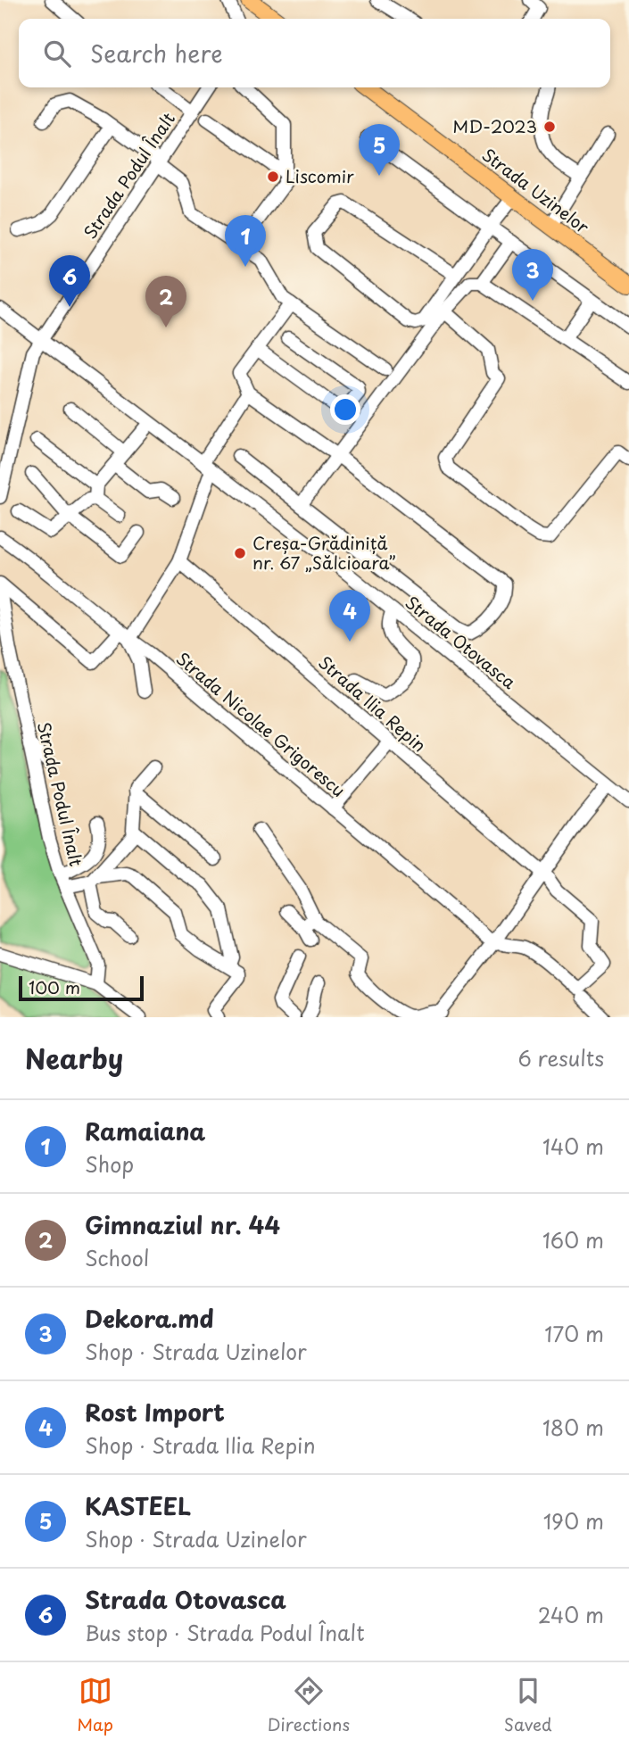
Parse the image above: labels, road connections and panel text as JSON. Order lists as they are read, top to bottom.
{
  "streets": {
    "main road": ["Strada Uzinelor"],
    "street": [
      "Strada Podul Înalt",
      "Strada Otovasca",
      "Strada Ilia Repin",
      "Strada Nicolae Grigorescu"
    ]
  },
  "crossings": [
    ["Strada Podul Înalt", "Strada Otovasca"],
    ["Strada Ilia Repin", "Strada Nicolae Grigorescu"]
  ],
  "places": ["MD-2023", "Liscomir", "Creșa-Grădiniță nr. 67 „Sălcioara”"],
  "scale_bar": "100 m",
  "page": {
    "search": "Search here",
    "pins": [
      "5",
      "1",
      "3",
      "6",
      "2",
      "4"
    ],
    "scale": "100 m",
    "heading": ["Nearby", "6 results"],
    "list": [
      {
        "mark": "1",
        "name": "Ramaiana",
        "note": "Shop",
        "value": "140 m"
      },
      {
        "mark": "2",
        "name": "Gimnaziul nr. 44",
        "note": "School",
        "value": "160 m"
      },
      {
        "mark": "3",
        "name": "Dekora.md",
        "note": "Shop · Strada Uzinelor",
        "value": "170 m"
      },
      {
        "mark": "4",
        "name": "Rost Import",
        "note": "Shop · Strada Ilia Repin",
        "value": "180 m"
      },
      {
        "mark": "5",
        "name": "KASTEEL",
        "note": "Shop · Strada Uzinelor",
        "value": "190 m"
      },
      {
        "mark": "6",
        "name": "Strada Otovasca",
        "note": "Bus stop · Strada Podul Înalt",
        "value": "240 m"
      }
    ],
    "nav": ["Map", "Directions", "Saved"]
  }
}
